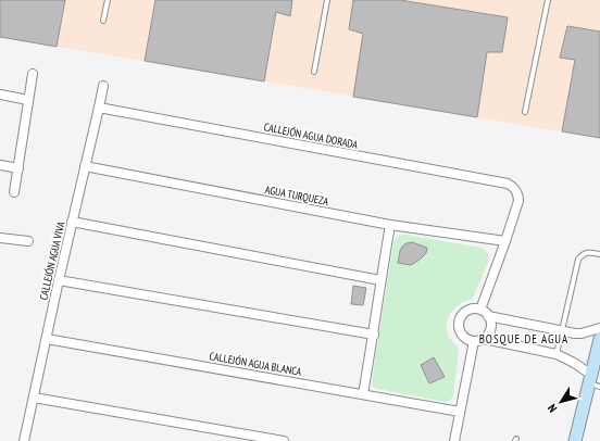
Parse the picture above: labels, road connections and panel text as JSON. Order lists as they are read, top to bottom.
{
  "streets": {
    "street": [
      "CALLEJÓN AGUA DORADA",
      "AGUA TURQUEZA",
      "CALLEJÓN AGUA VIVA",
      "CALLEJÓN AGUA BLANCA"
    ]
  },
  "crossings": [
    ["CALLEJÓN AGUA DORADA", "AGUA TURQUEZA"],
    ["CALLEJÓN AGUA DORADA", "CALLEJÓN AGUA VIVA"],
    ["AGUA TURQUEZA", "CALLEJÓN AGUA VIVA"],
    ["CALLEJÓN AGUA VIVA", "CALLEJÓN AGUA BLANCA"]
  ],
  "districts": ["BOSQUE DE AGUA"],
  "north": "bottom left"
}
